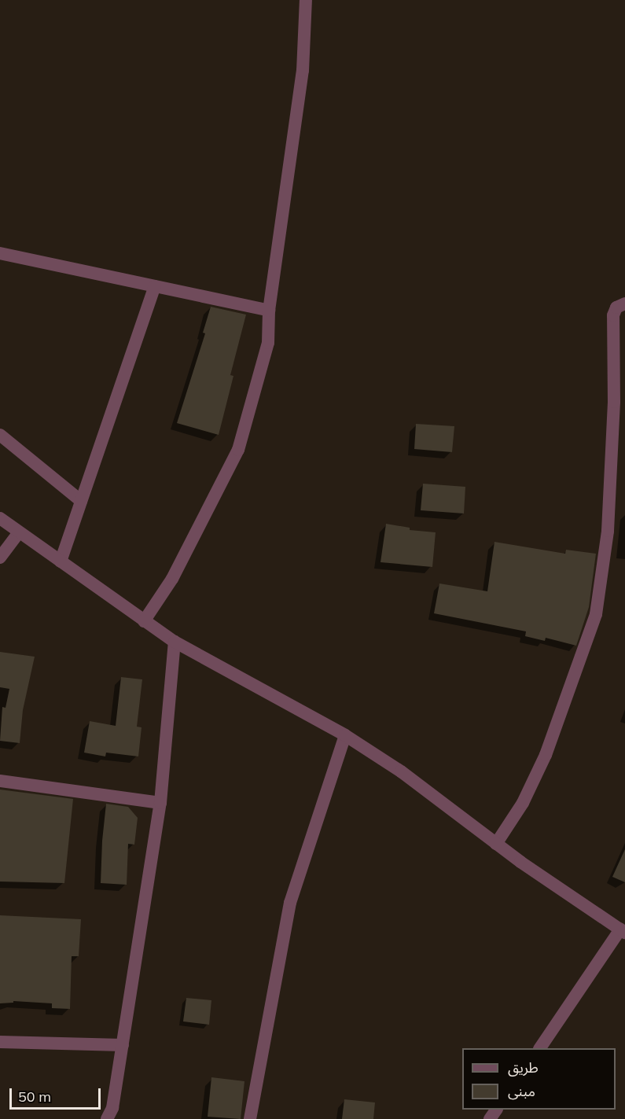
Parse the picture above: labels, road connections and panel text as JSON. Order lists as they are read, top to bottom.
{
  "legend": ["طريق", "مبنى"],
  "scale_bar": "50 m"
}
